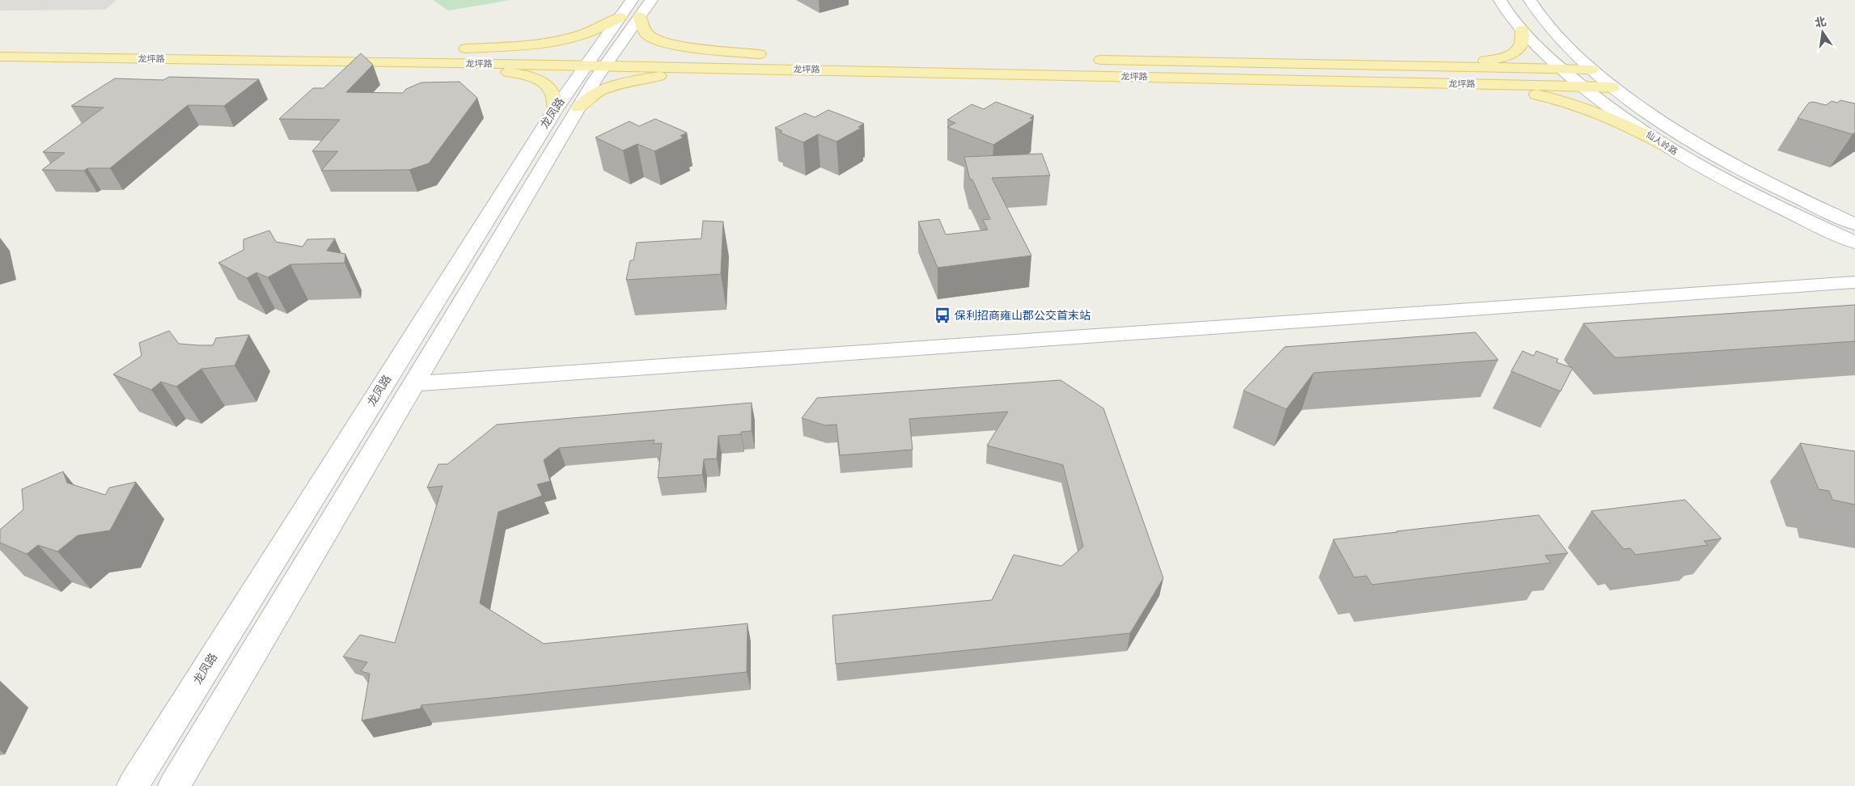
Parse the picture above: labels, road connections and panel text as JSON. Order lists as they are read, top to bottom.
{
  "streets": {
    "main road": ["龙坪路"],
    "street": ["龙凤路", "仙人岭路"]
  },
  "crossings": [
    ["龙坪路", "龙凤路"],
    ["龙坪路", "仙人岭路"]
  ],
  "places": {
    "bus stop": ["保利招商雍山郡公交首末站"]
  },
  "north": "top"
}
